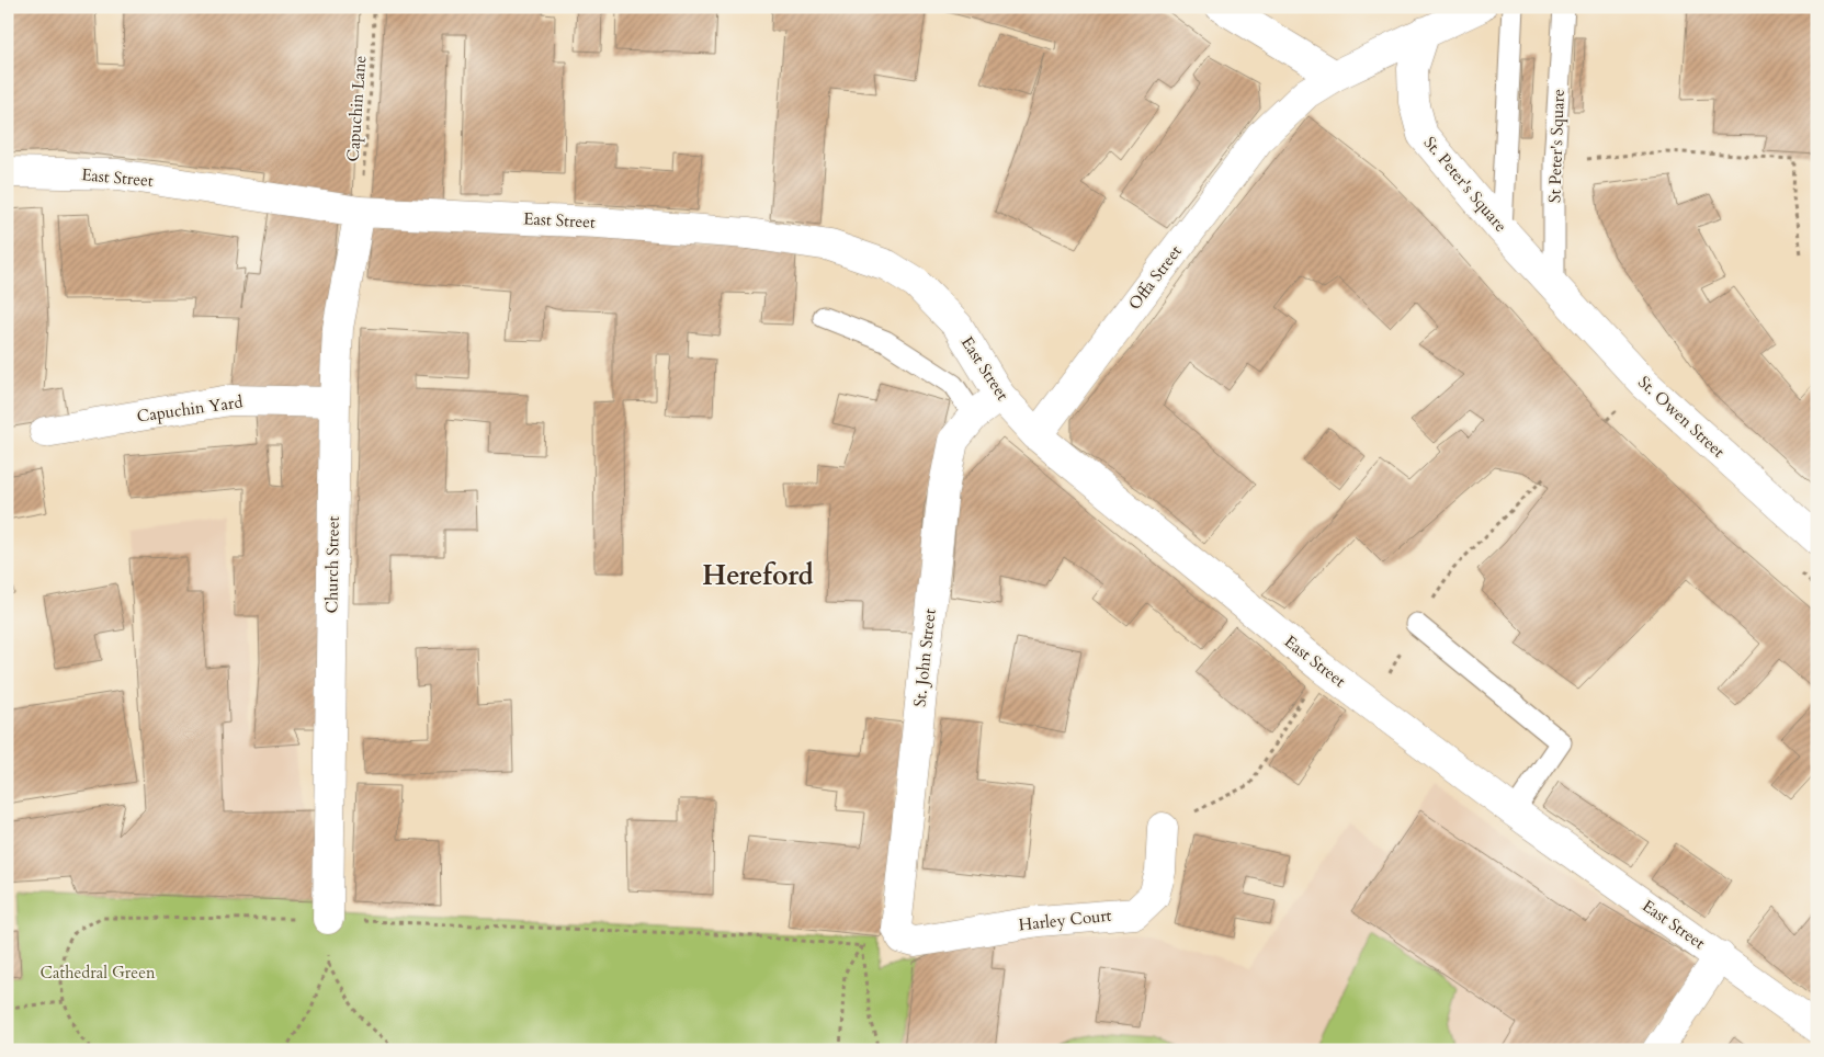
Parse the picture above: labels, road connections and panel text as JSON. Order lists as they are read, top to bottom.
{
  "streets": {
    "street": [
      "East Street",
      "St. Peter's Square",
      "Offa Street",
      "Capuchin Yard",
      "St. Owen Street",
      "Church Street",
      "St. John Street",
      "Harley Court"
    ],
    "lane": ["St Peter's Square"],
    "path": ["Capuchin Lane"]
  },
  "crossings": [
    ["Capuchin Lane", "East Street"],
    ["Capuchin Lane", "Church Street"],
    ["St Peter's Square", "St. Peter's Square"],
    ["St Peter's Square", "St. Owen Street"],
    ["East Street", "Offa Street"],
    ["East Street", "Church Street"],
    ["East Street", "St. John Street"],
    ["St. Peter's Square", "St. Owen Street"],
    ["Capuchin Yard", "Church Street"],
    ["St. John Street", "Harley Court"]
  ],
  "districts": ["Hereford"],
  "parks": ["Cathedral Green"]
}
